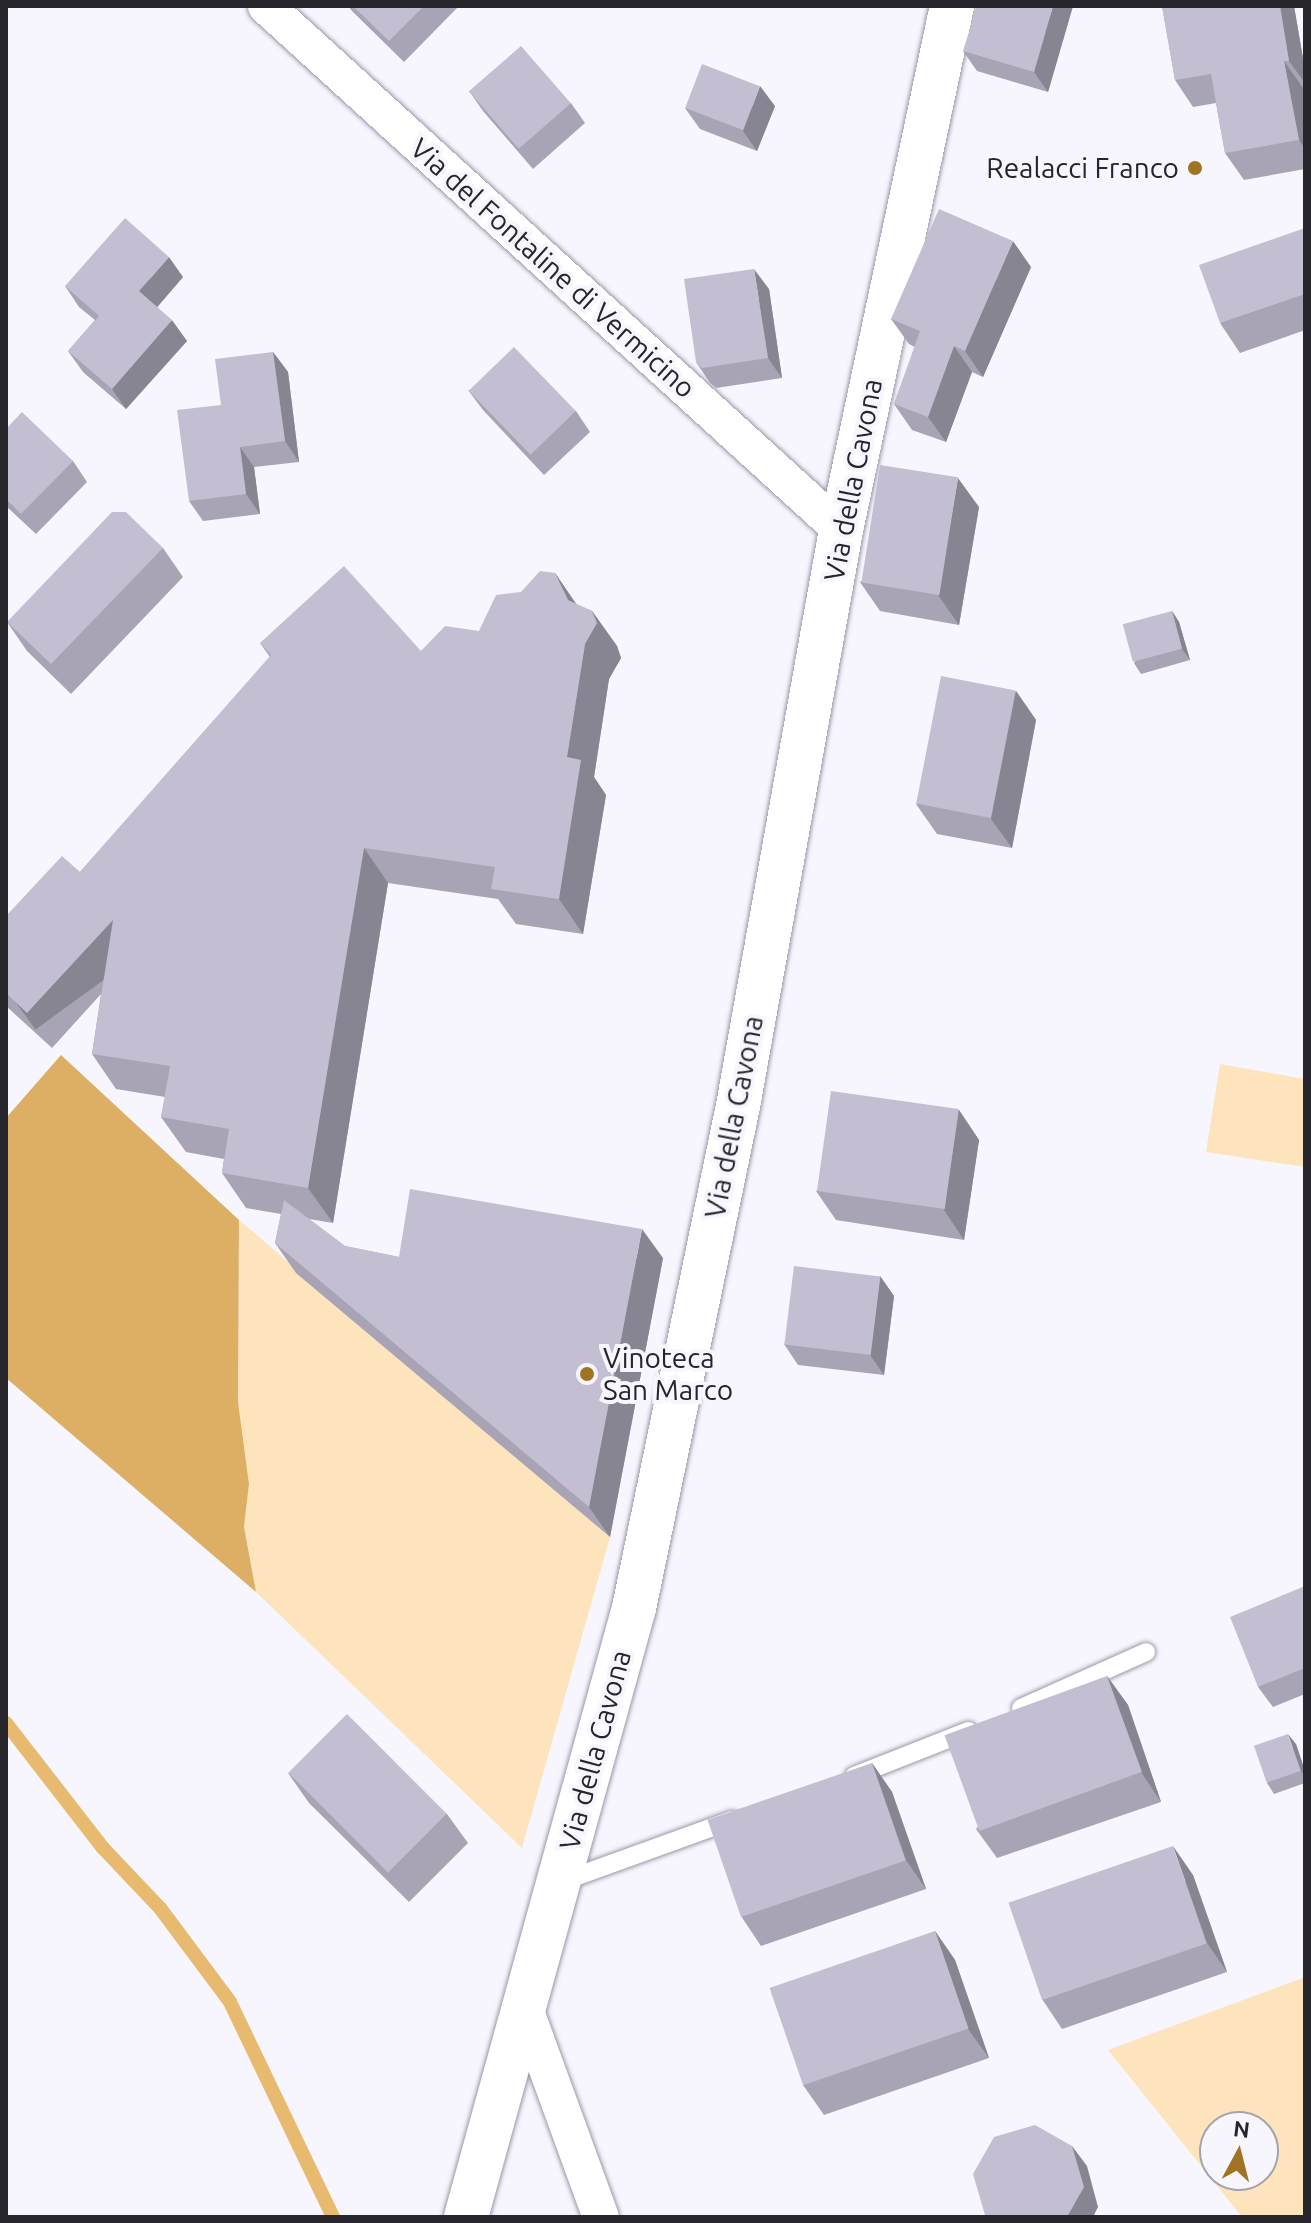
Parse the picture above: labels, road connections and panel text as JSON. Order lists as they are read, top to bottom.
{
  "streets": {
    "main road": ["Via della Cavona"],
    "street": ["Via del Fontaline di Vermicino"]
  },
  "crossings": [
    ["Via del Fontaline di Vermicino", "Via della Cavona"]
  ],
  "places": ["Realacci Franco", "Vinoteca San Marco"],
  "north": "top"
}
